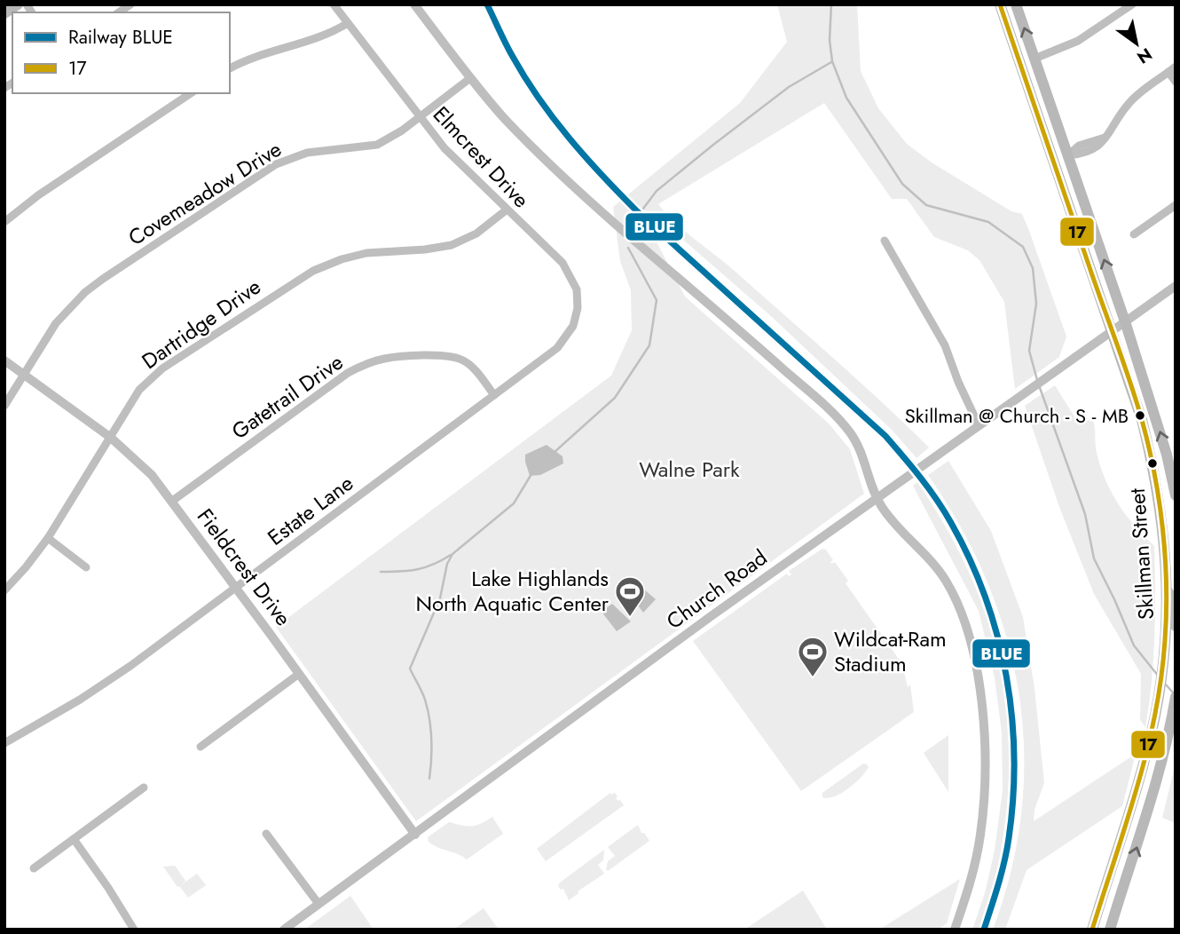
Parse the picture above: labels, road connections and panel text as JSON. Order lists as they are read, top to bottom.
{
  "streets": {
    "main road": ["Skillman Street"],
    "street": [
      "Elmcrest Drive",
      "Covemeadow Drive",
      "Dartridge Drive",
      "Gatetrail Drive",
      "Estate Lane",
      "Fieldcrest Drive",
      "Church Road"
    ]
  },
  "crossings": [
    ["Elmcrest Drive", "Covemeadow Drive"],
    ["Elmcrest Drive", "Dartridge Drive"],
    ["Elmcrest Drive", "Estate Lane"],
    ["Covemeadow Drive", "Fieldcrest Drive"],
    ["Dartridge Drive", "Fieldcrest Drive"],
    ["Gatetrail Drive", "Estate Lane"],
    ["Gatetrail Drive", "Fieldcrest Drive"],
    ["Estate Lane", "Fieldcrest Drive"],
    ["Skillman Street", "Church Road"],
    ["Fieldcrest Drive", "Church Road"]
  ],
  "parks": ["Walne Park"],
  "places": {
    "other": ["Skillman @ Church - S - MB"],
    "sports": ["Lake Highlands North Aquatic Center", "Wildcat-Ram Stadium"]
  },
  "lines": ["rail line BLUE", "transit line 17"],
  "legend": ["Railway BLUE", "17"],
  "north": "bottom right"
}
